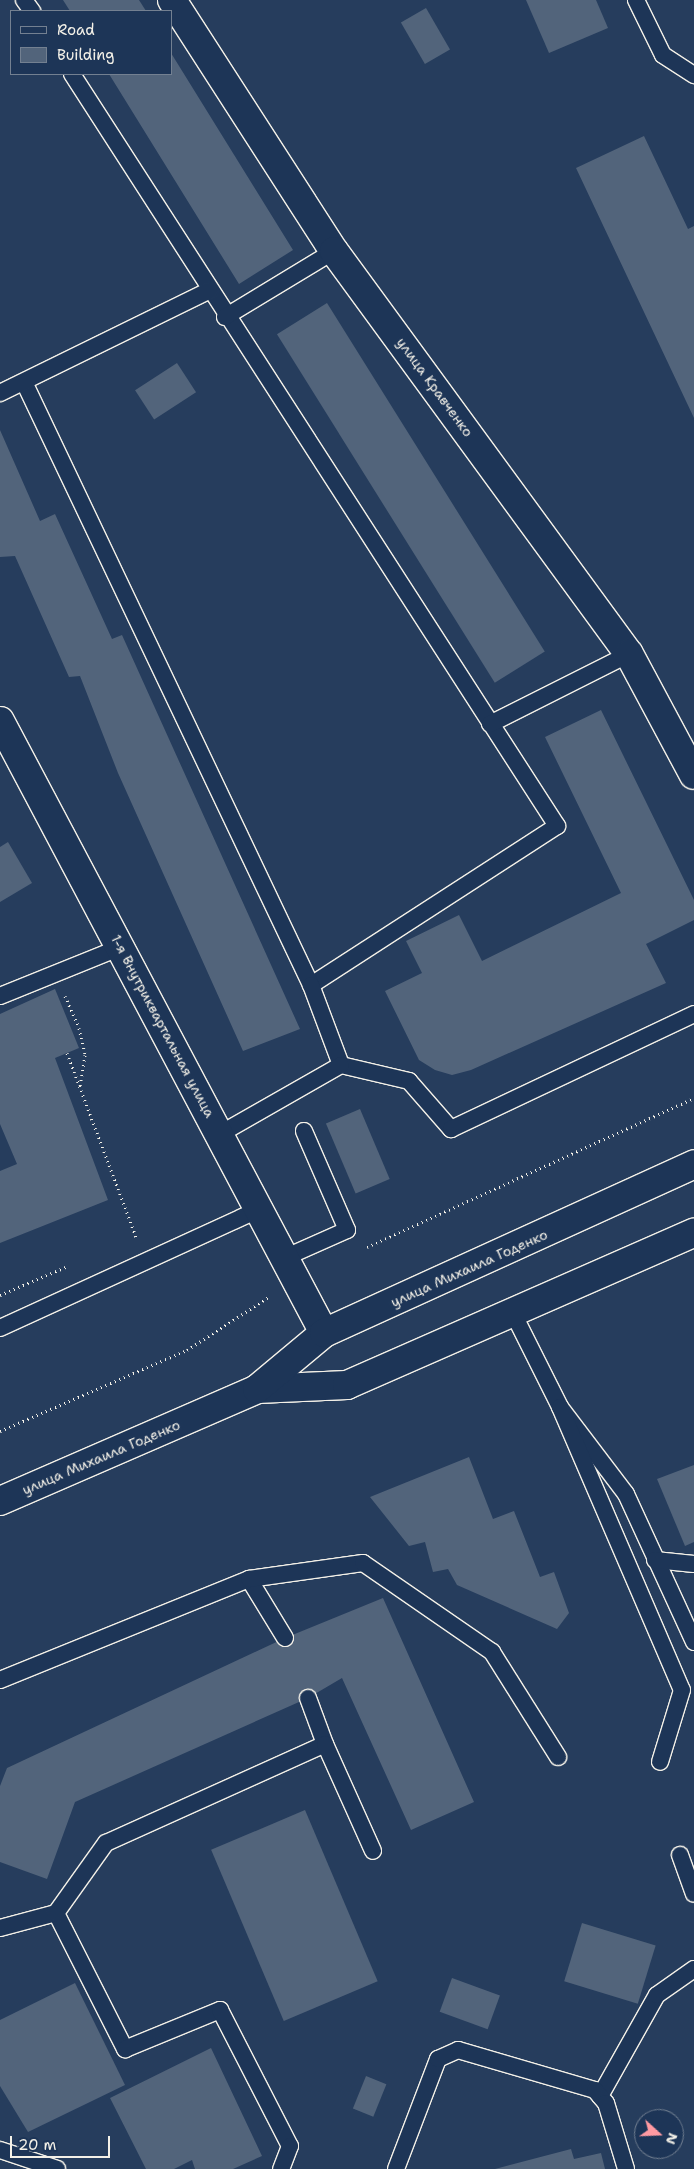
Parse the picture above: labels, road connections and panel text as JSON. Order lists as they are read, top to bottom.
{
  "streets": {
    "street": ["улица Кравченко", "1-я Внутриквартальная улица", "улица Михаила Годенко"]
  },
  "crossings": [
    ["1-я Внутриквартальная улица", "улица Михаила Годенко"]
  ],
  "legend": ["Road", "Building"],
  "scale_bar": "20 m",
  "north": "right"
}
